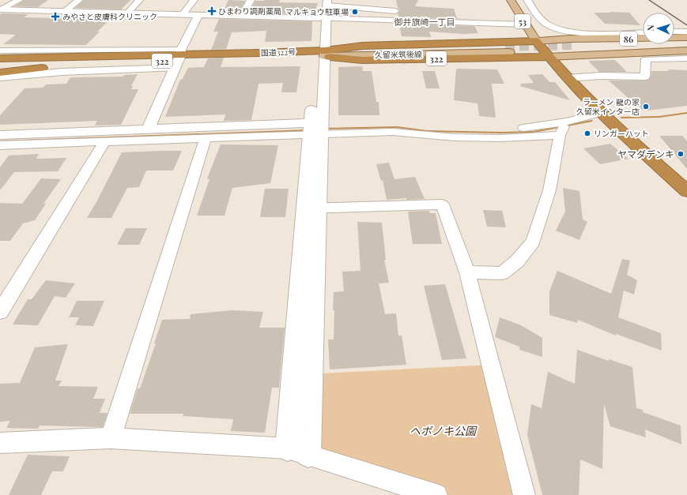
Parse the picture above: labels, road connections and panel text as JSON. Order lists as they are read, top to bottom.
{
  "streets": {
    "highway": ["国道322号", "322"],
    "main road": ["53", "86", "久留米筑後線"]
  },
  "crossings": [
    ["53", "86"],
    ["53", "国道322号"],
    ["86", "国道322号"],
    ["国道322号", "久留米筑後線"]
  ],
  "districts": ["御井旗崎一丁目"],
  "parks": ["ヘボノキ公園"],
  "places": {
    "health": ["ひまわり調剤薬局", "みやさと皮膚科クリニック"],
    "other": [
      "マルキョウ駐車場",
      "ラーメン 龍の家 久留米インター店",
      "リンガーハット",
      "ヤマダデンキ"
    ]
  },
  "north": "left"
}
